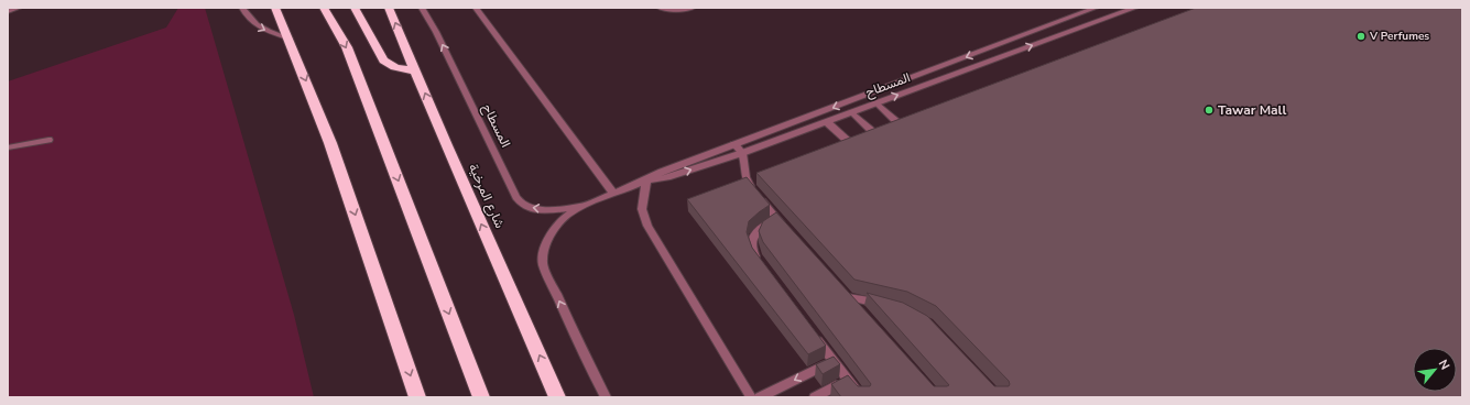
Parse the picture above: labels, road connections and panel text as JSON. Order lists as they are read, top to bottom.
{
  "streets": {
    "highway": ["شارع المرخية"],
    "street": ["المسطاح"]
  },
  "places": ["V Perfumes", "Tawar Mall"],
  "north": "top right"
}
